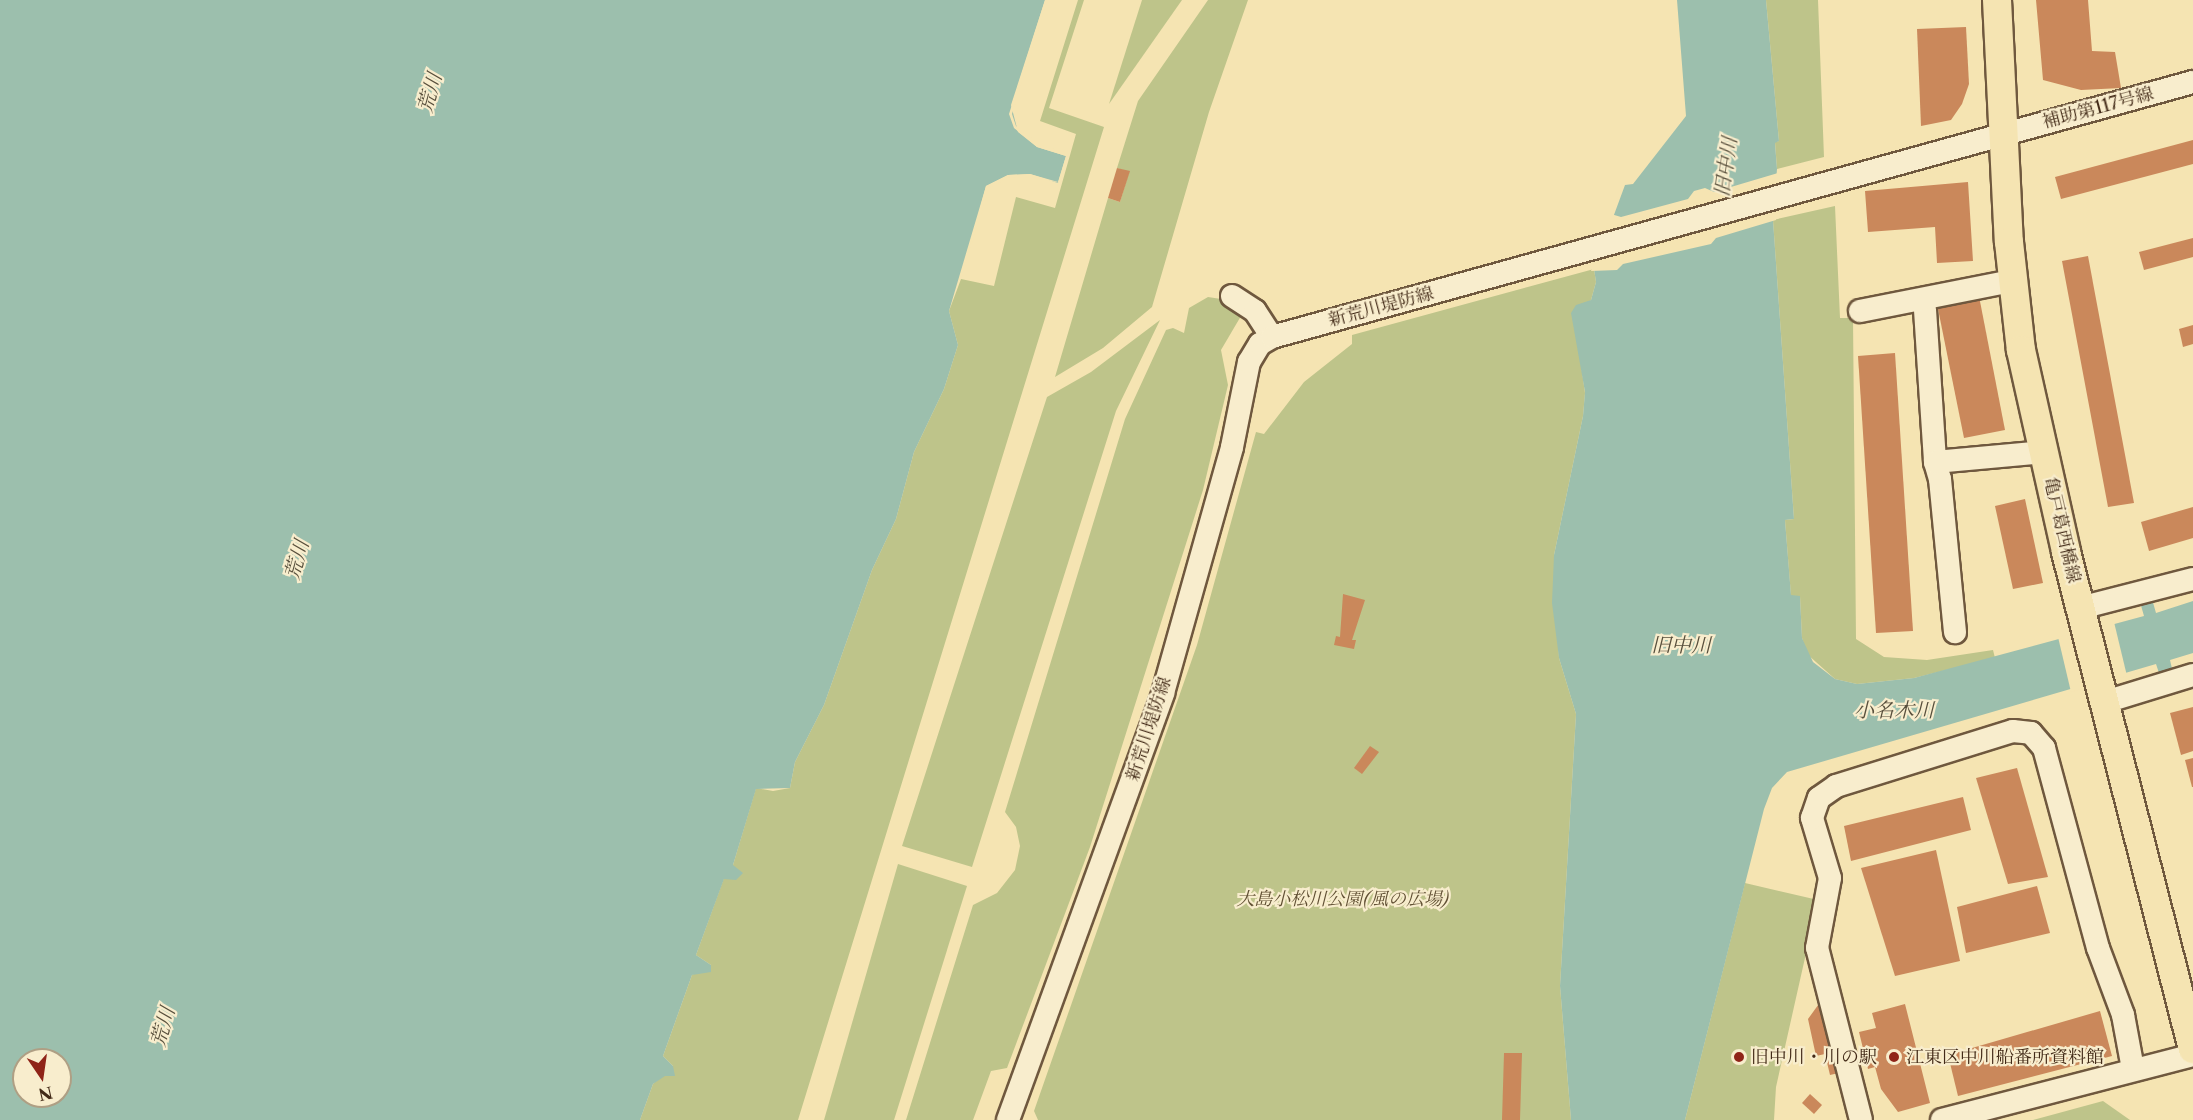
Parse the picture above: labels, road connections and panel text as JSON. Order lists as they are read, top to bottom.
{
  "streets": {
    "main road": ["亀戸葛西橋線"],
    "street": ["補助第117号線", "新荒川堤防線"]
  },
  "crossings": [
    ["補助第117号線", "新荒川堤防線"],
    ["補助第117号線", "亀戸葛西橋線"]
  ],
  "water": ["荒川", "旧中川", "小名木川"],
  "parks": ["大島小松川公園(風の広場)"],
  "places": ["旧中川・川の駅", "江東区中川船番所資料館"],
  "north": "bottom"
}
